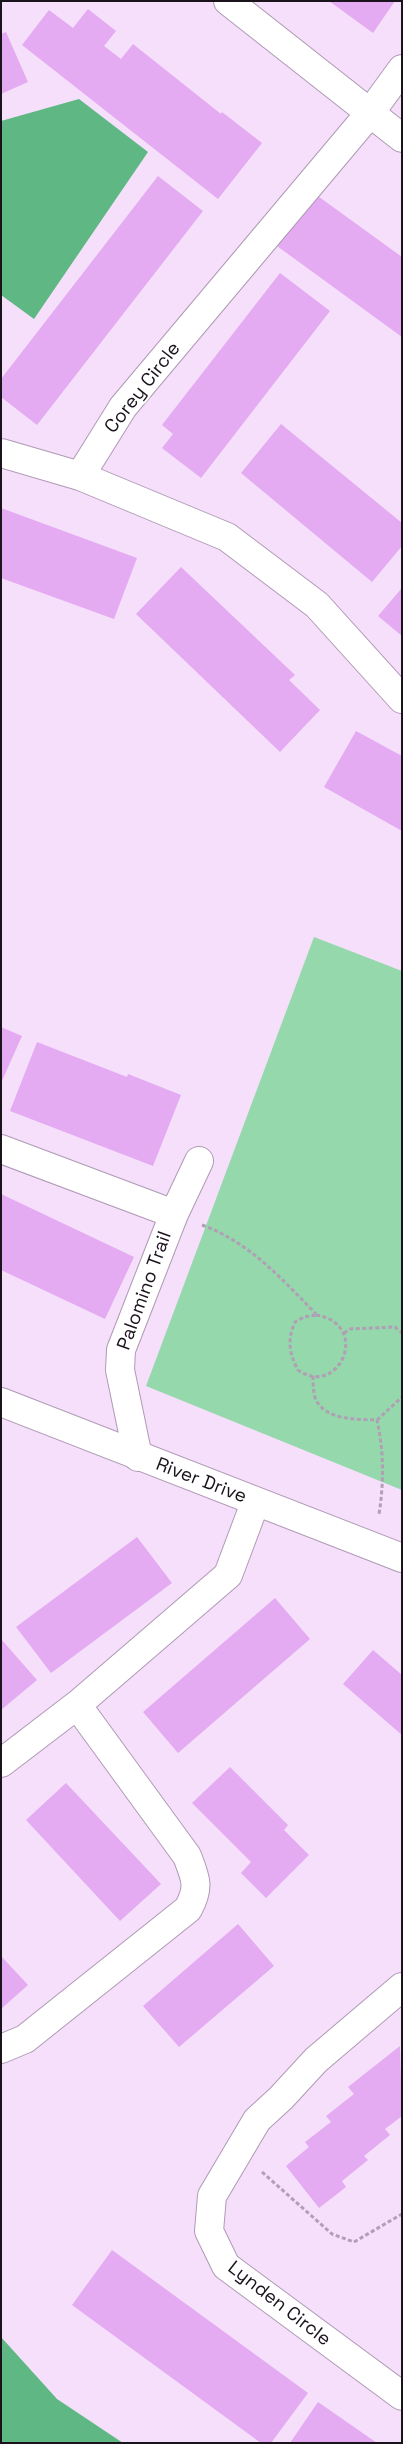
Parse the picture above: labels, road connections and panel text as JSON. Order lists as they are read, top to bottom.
{
  "streets": {
    "street": [
      "Corey Circle",
      "Palomino Trail",
      "River Drive",
      "Lynden Circle"
    ]
  },
  "crossings": [
    ["Palomino Trail", "River Drive"]
  ]
}
